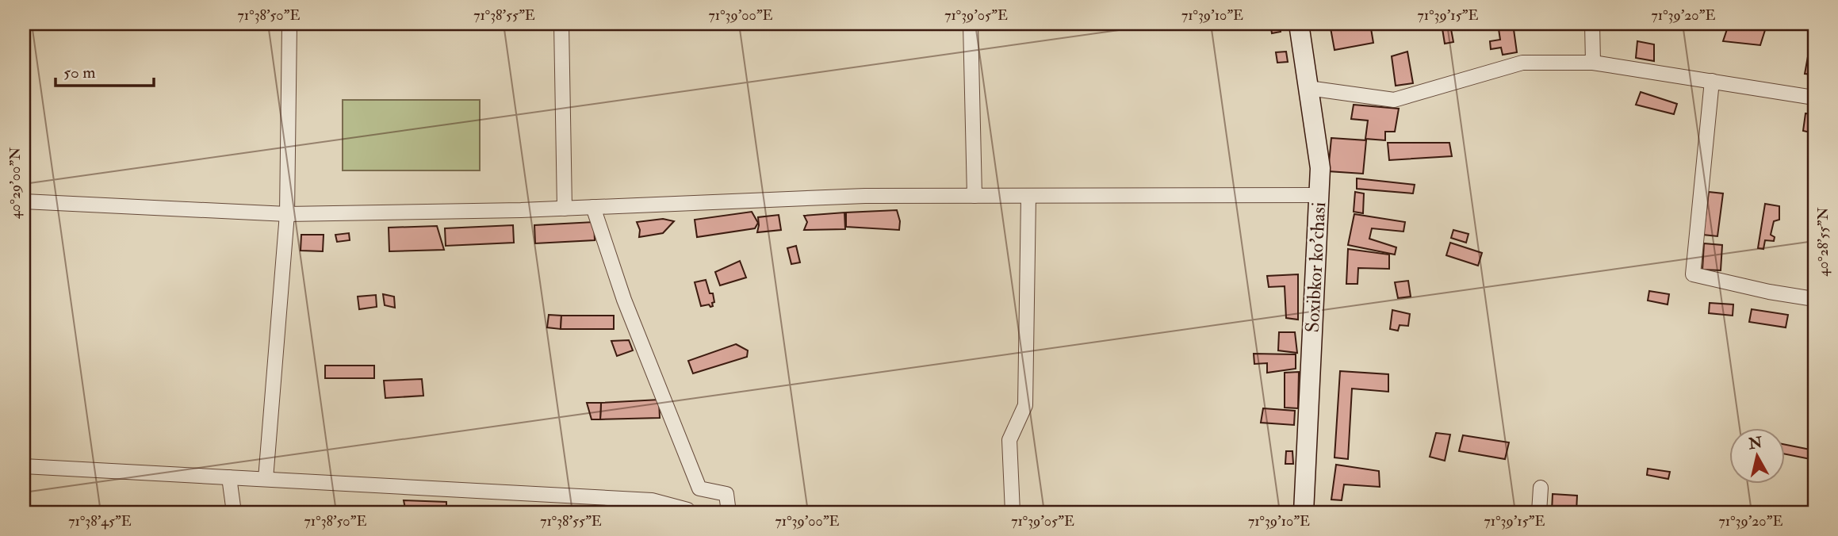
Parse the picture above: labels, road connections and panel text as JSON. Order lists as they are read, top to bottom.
{
  "streets": {
    "main road": ["Soxibkor ko'chasi"]
  },
  "scale_bar": "50 m",
  "north": "top",
  "coordinates": [
    "71°38'50\"E",
    "71°38'55\"E",
    "71°39'00\"E",
    "71°39'05\"E",
    "71°39'10\"E",
    "71°39'15\"E",
    "71°39'20\"E",
    "40°29'00\"N",
    "40°28'55\"N",
    "71°38'45\"E"
  ]
}
